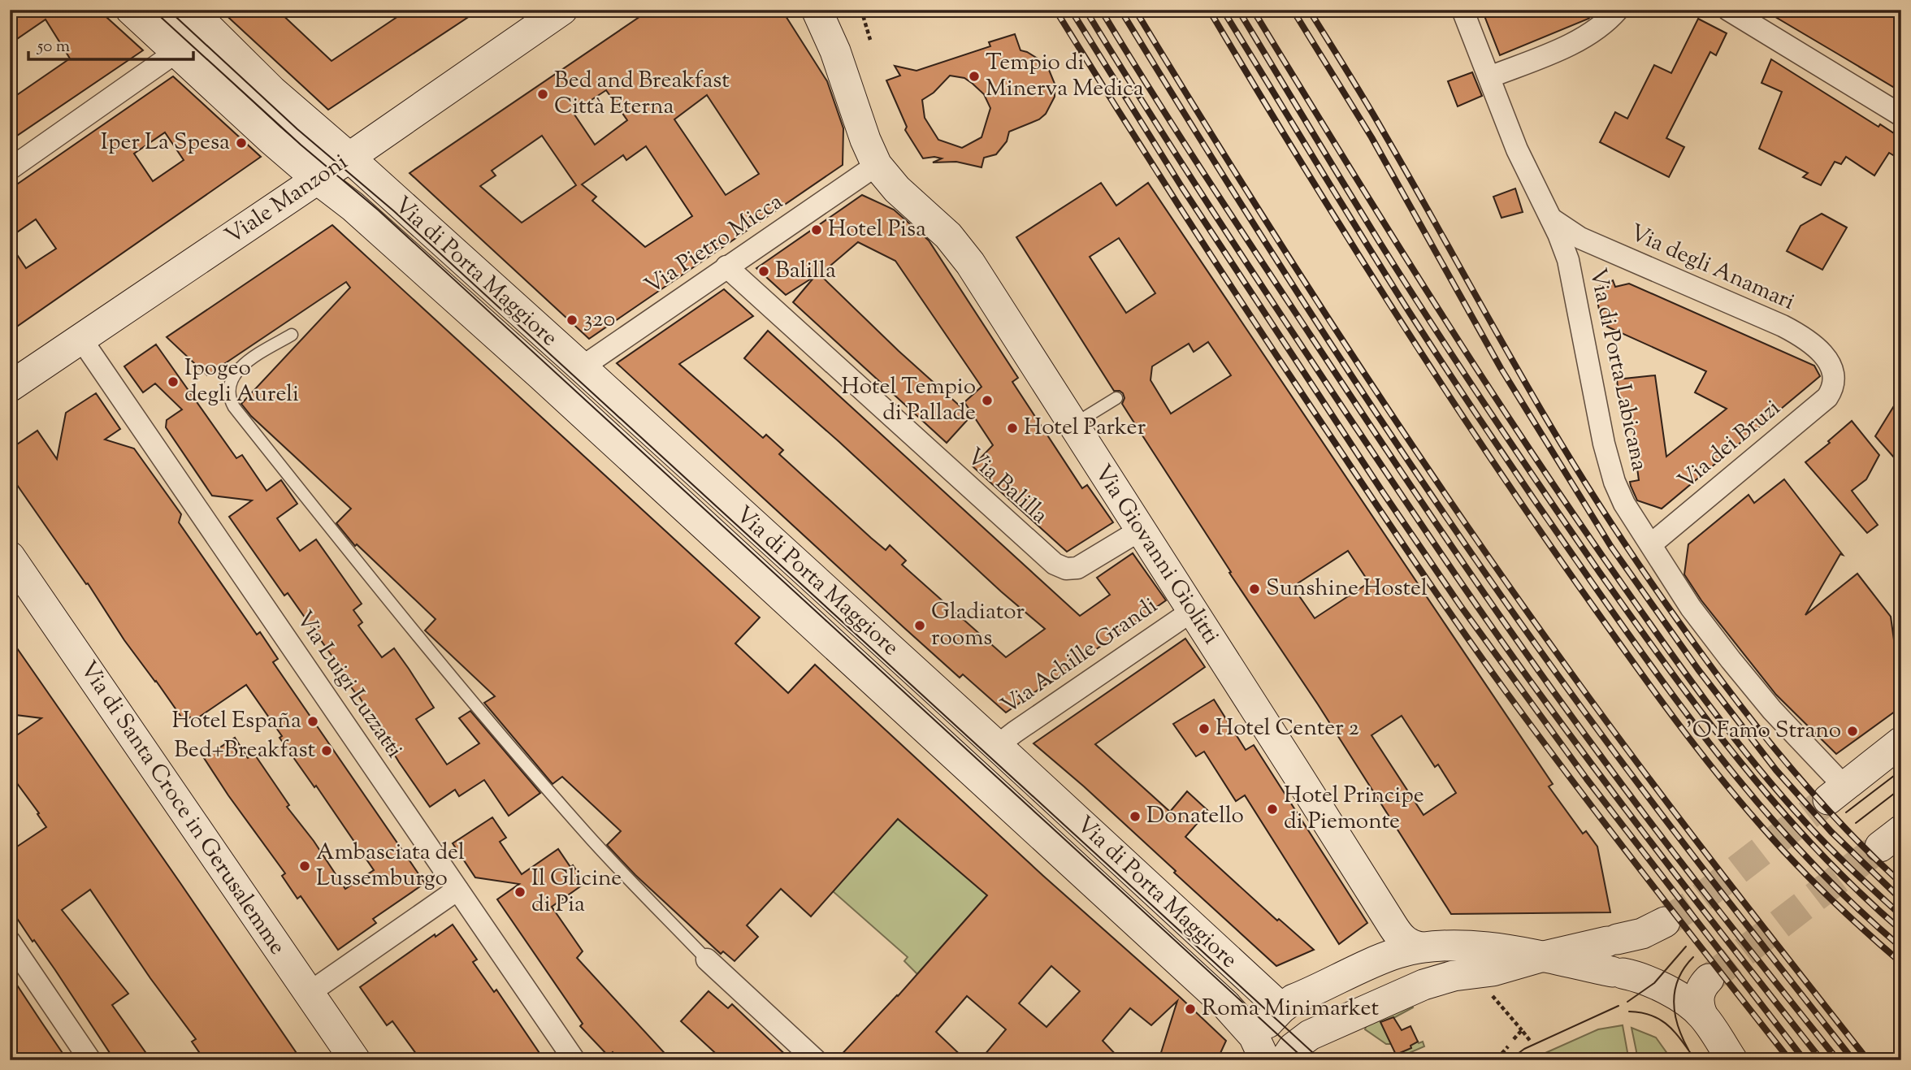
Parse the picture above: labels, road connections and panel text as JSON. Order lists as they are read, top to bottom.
{
  "streets": {
    "main road": [
      "Viale Manzoni",
      "Via di Porta Maggiore",
      "Via Giovanni Giolitti",
      "Via di Santa Croce in Gerusalemme"
    ],
    "street": [
      "Via Pietro Micca",
      "Via degli Anamari",
      "Via di Porta Labicana",
      "Via dei Bruzi",
      "Via Balilla",
      "Via Achille Grandi",
      "Via Luigi Luzzatti"
    ]
  },
  "crossings": [
    ["Viale Manzoni", "Via di Porta Maggiore"],
    ["Viale Manzoni", "Via Luigi Luzzatti"],
    ["Via Pietro Micca", "Via di Porta Maggiore"],
    ["Via Pietro Micca", "Via Balilla"],
    ["Via Pietro Micca", "Via Giovanni Giolitti"],
    ["Via degli Anamari", "Via di Porta Labicana"],
    ["Via degli Anamari", "Via dei Bruzi"],
    ["Via di Porta Maggiore", "Via Achille Grandi"],
    ["Via di Porta Labicana", "Via dei Bruzi"],
    ["Via Balilla", "Via Giovanni Giolitti"],
    ["Via Giovanni Giolitti", "Via Achille Grandi"]
  ],
  "places": [
    "Tempio di Minerva Medica",
    "Bed and Breakfast Città Eterna",
    "Iper La Spesa",
    "Hotel Pisa",
    "Balilla",
    "320",
    "Ipogeo degli Aureli",
    "Hotel Tempio di Pallade",
    "Hotel Parker",
    "Sunshine Hostel",
    "Gladiator rooms",
    "Hotel España",
    "Hotel Center 2",
    "'O Famo Strano",
    "Bed+Breakfast",
    "Hotel Principe di Piemonte",
    "Donatello",
    "Ambasciata del Lussemburgo",
    "Il Glicine di Pia",
    "Roma Minimarket"
  ],
  "scale_bar": "50 m"
}
